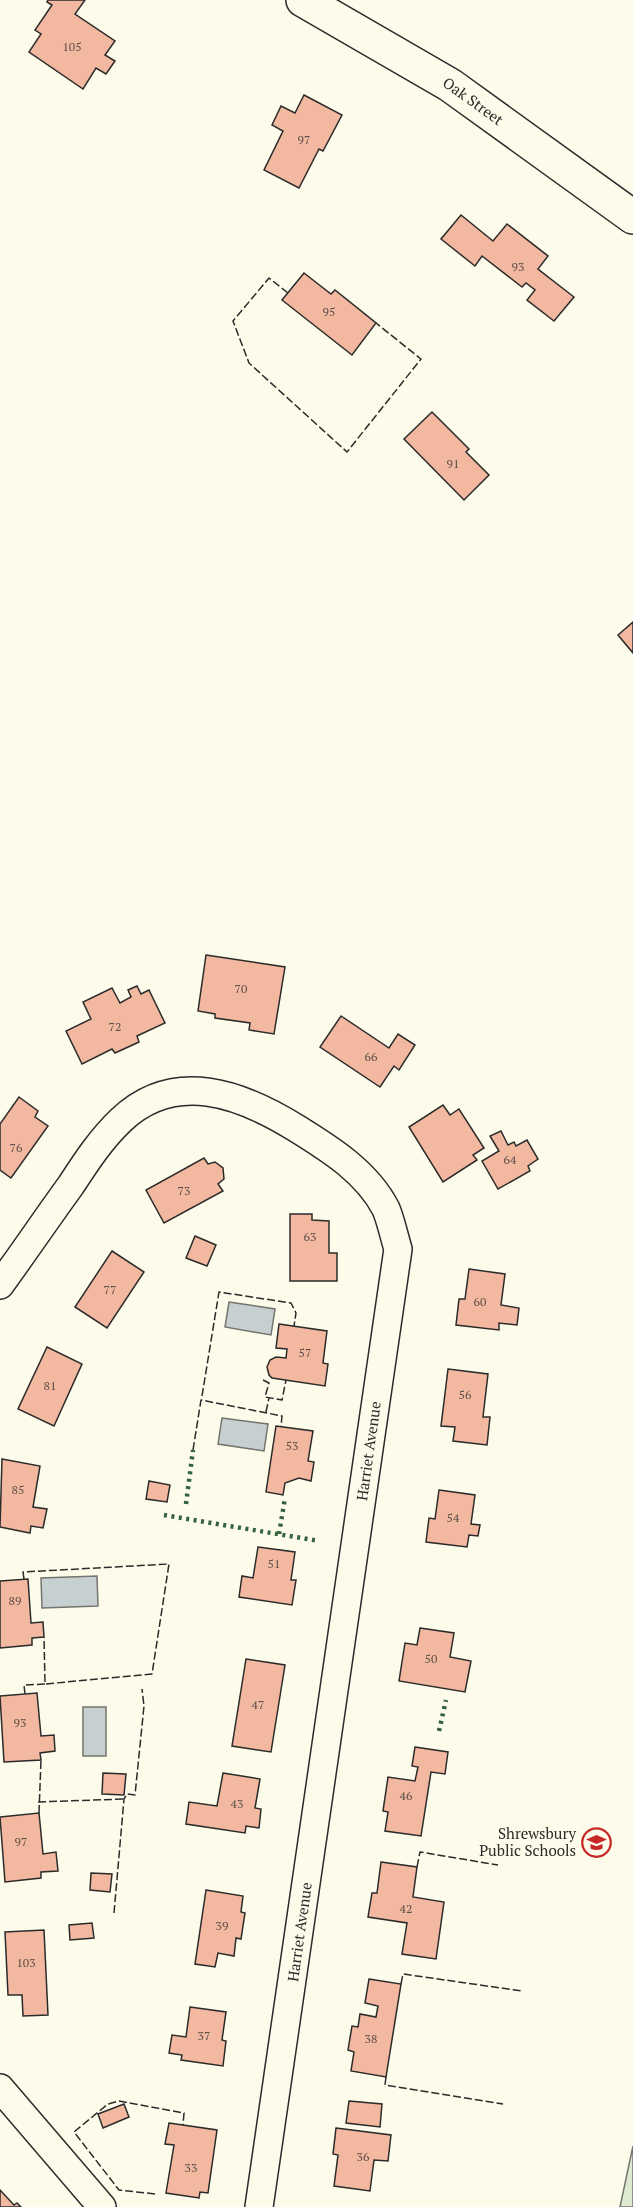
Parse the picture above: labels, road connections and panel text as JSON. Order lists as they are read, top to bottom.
{
  "streets": {
    "street": ["Oak Street", "Harriet Avenue"]
  },
  "places": {
    "school or university": ["Shrewsbury Public Schools"]
  },
  "house_numbers": [
    "105",
    "97",
    "93",
    "95",
    "91",
    "70",
    "72",
    "66",
    "76",
    "64",
    "73",
    "63",
    "77",
    "60",
    "57",
    "81",
    "56",
    "53",
    "85",
    "54",
    "51",
    "89",
    "50",
    "47",
    "93",
    "46",
    "43",
    "97",
    "42",
    "39",
    "103",
    "37",
    "38",
    "36",
    "33"
  ]
}
